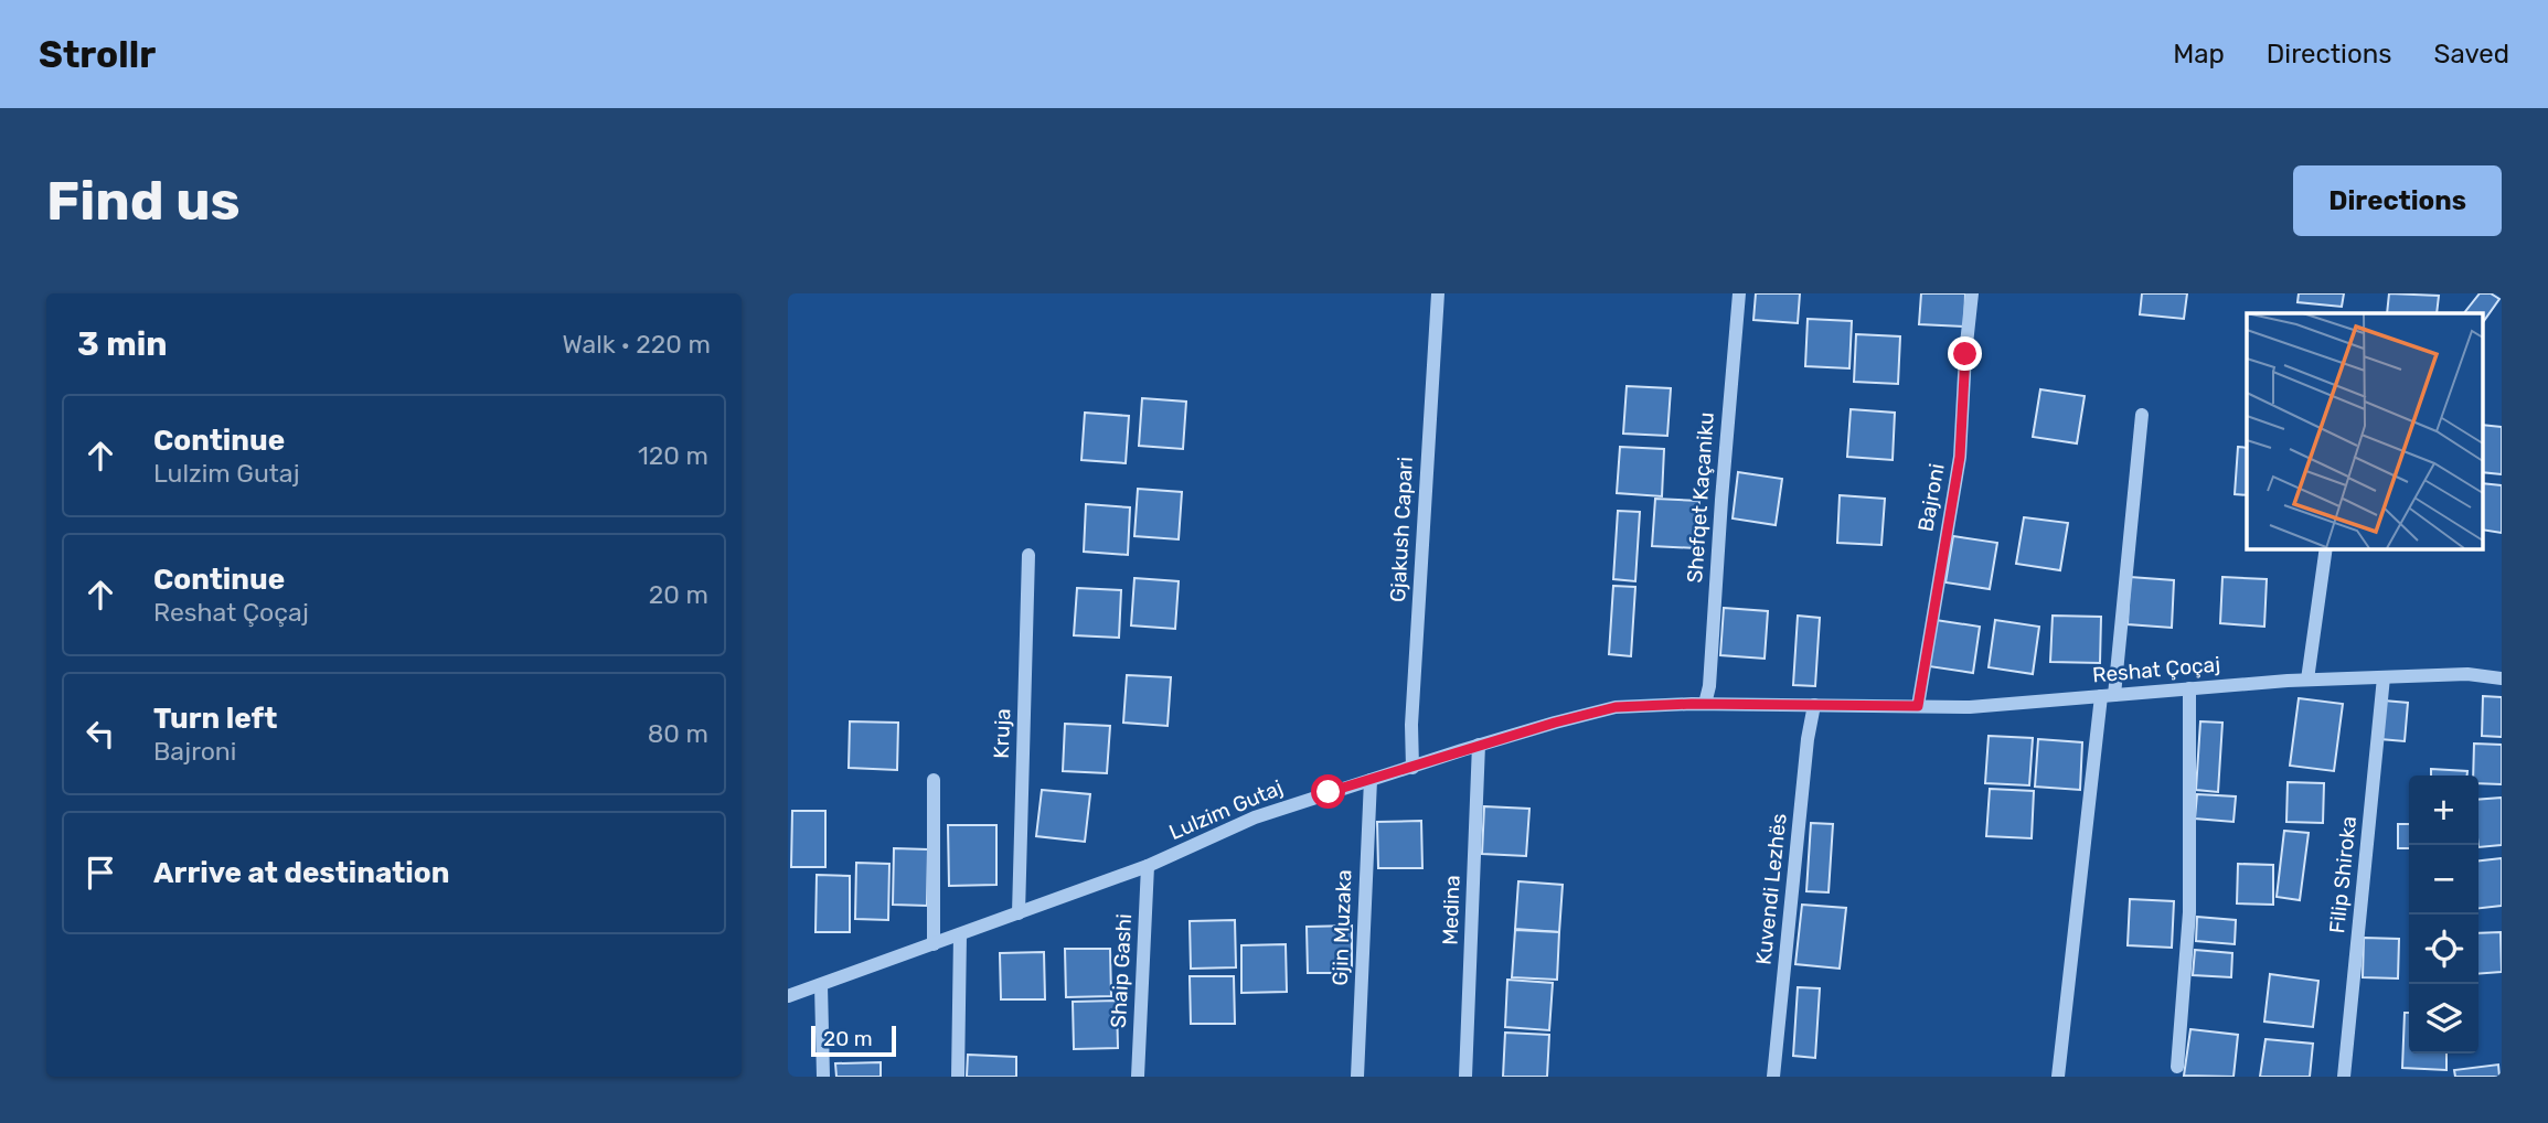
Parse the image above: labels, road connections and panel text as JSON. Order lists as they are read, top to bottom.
{
  "streets": {
    "street": [
      "Shefqet Kaçaniku",
      "Bajroni",
      "Gjakush Capari",
      "Reshat Çoçaj",
      "Kruja",
      "Lulzim Gutaj",
      "Filip Shiroka",
      "Kuvendi Lezhës",
      "Medina",
      "Gjin Muzaka",
      "Shaip Gashi"
    ]
  },
  "crossings": [
    ["Shefqet Kaçaniku", "Lulzim Gutaj"],
    ["Bajroni", "Reshat Çoçaj"],
    ["Gjakush Capari", "Lulzim Gutaj"],
    ["Reshat Çoçaj", "Lulzim Gutaj"],
    ["Reshat Çoçaj", "Filip Shiroka"],
    ["Reshat Çoçaj", "Kuvendi Lezhës"],
    ["Kruja", "Lulzim Gutaj"],
    ["Lulzim Gutaj", "Kuvendi Lezhës"],
    ["Lulzim Gutaj", "Medina"],
    ["Lulzim Gutaj", "Gjin Muzaka"],
    ["Lulzim Gutaj", "Shaip Gashi"]
  ],
  "scale_bar": "20 m",
  "page": {
    "header": "Strollr",
    "nav": ["Map", "Directions", "Saved"],
    "buttons": "Directions",
    "title": "Find us",
    "heading": ["3 min", "Walk · 220 m"],
    "list": [
      ["Continue", "Lulzim Gutaj", "120 m"],
      ["Continue", "Reshat Çoçaj", "20 m"],
      ["Turn left", "Bajroni", "80 m"],
      "Arrive at destination"
    ],
    "map_buttons": ["+", "−"],
    "scale": "20 m"
  }
}
